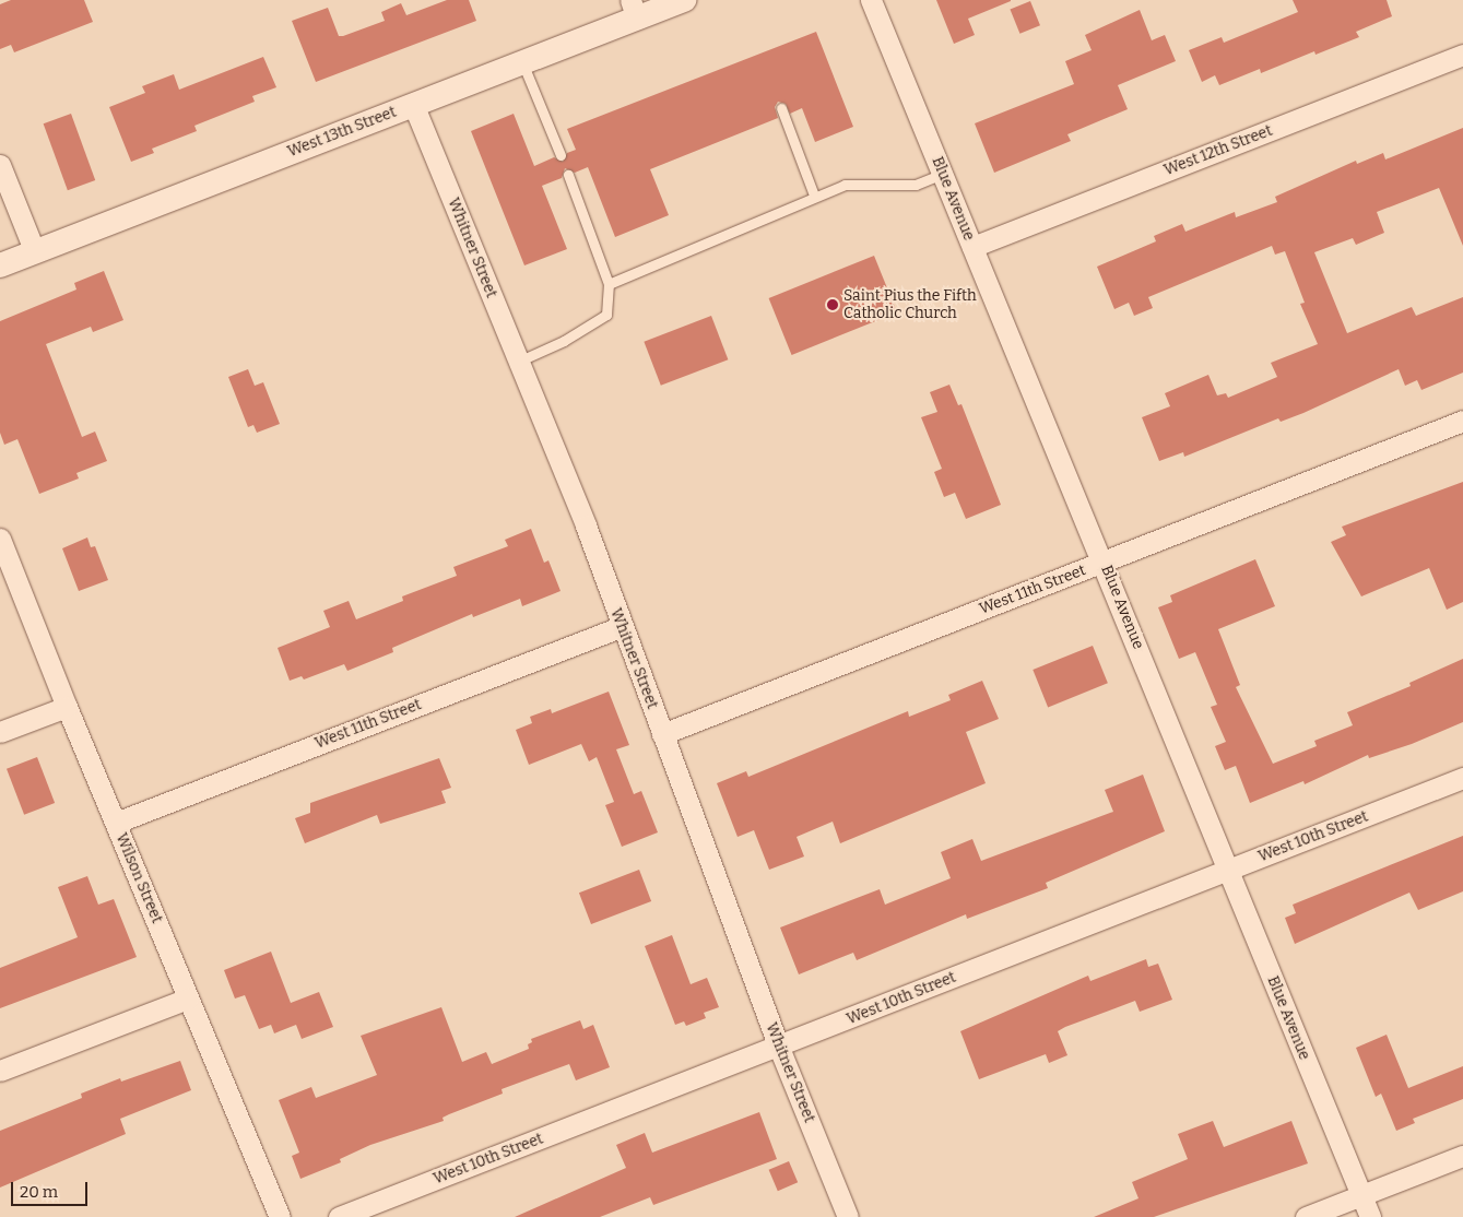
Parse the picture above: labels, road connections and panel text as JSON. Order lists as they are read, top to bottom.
{
  "streets": {
    "street": [
      "West 13th Street",
      "West 12th Street",
      "Blue Avenue",
      "Whitner Street",
      "West 11th Street",
      "West 10th Street",
      "Wilson Street"
    ]
  },
  "crossings": [
    ["West 13th Street", "Whitner Street"],
    ["West 12th Street", "Blue Avenue"],
    ["Blue Avenue", "West 11th Street"],
    ["Blue Avenue", "West 10th Street"],
    ["Whitner Street", "West 11th Street"],
    ["Whitner Street", "West 10th Street"],
    ["West 11th Street", "Wilson Street"]
  ],
  "places": ["Saint Pius the Fifth Catholic Church"],
  "scale_bar": "20 m"
}
